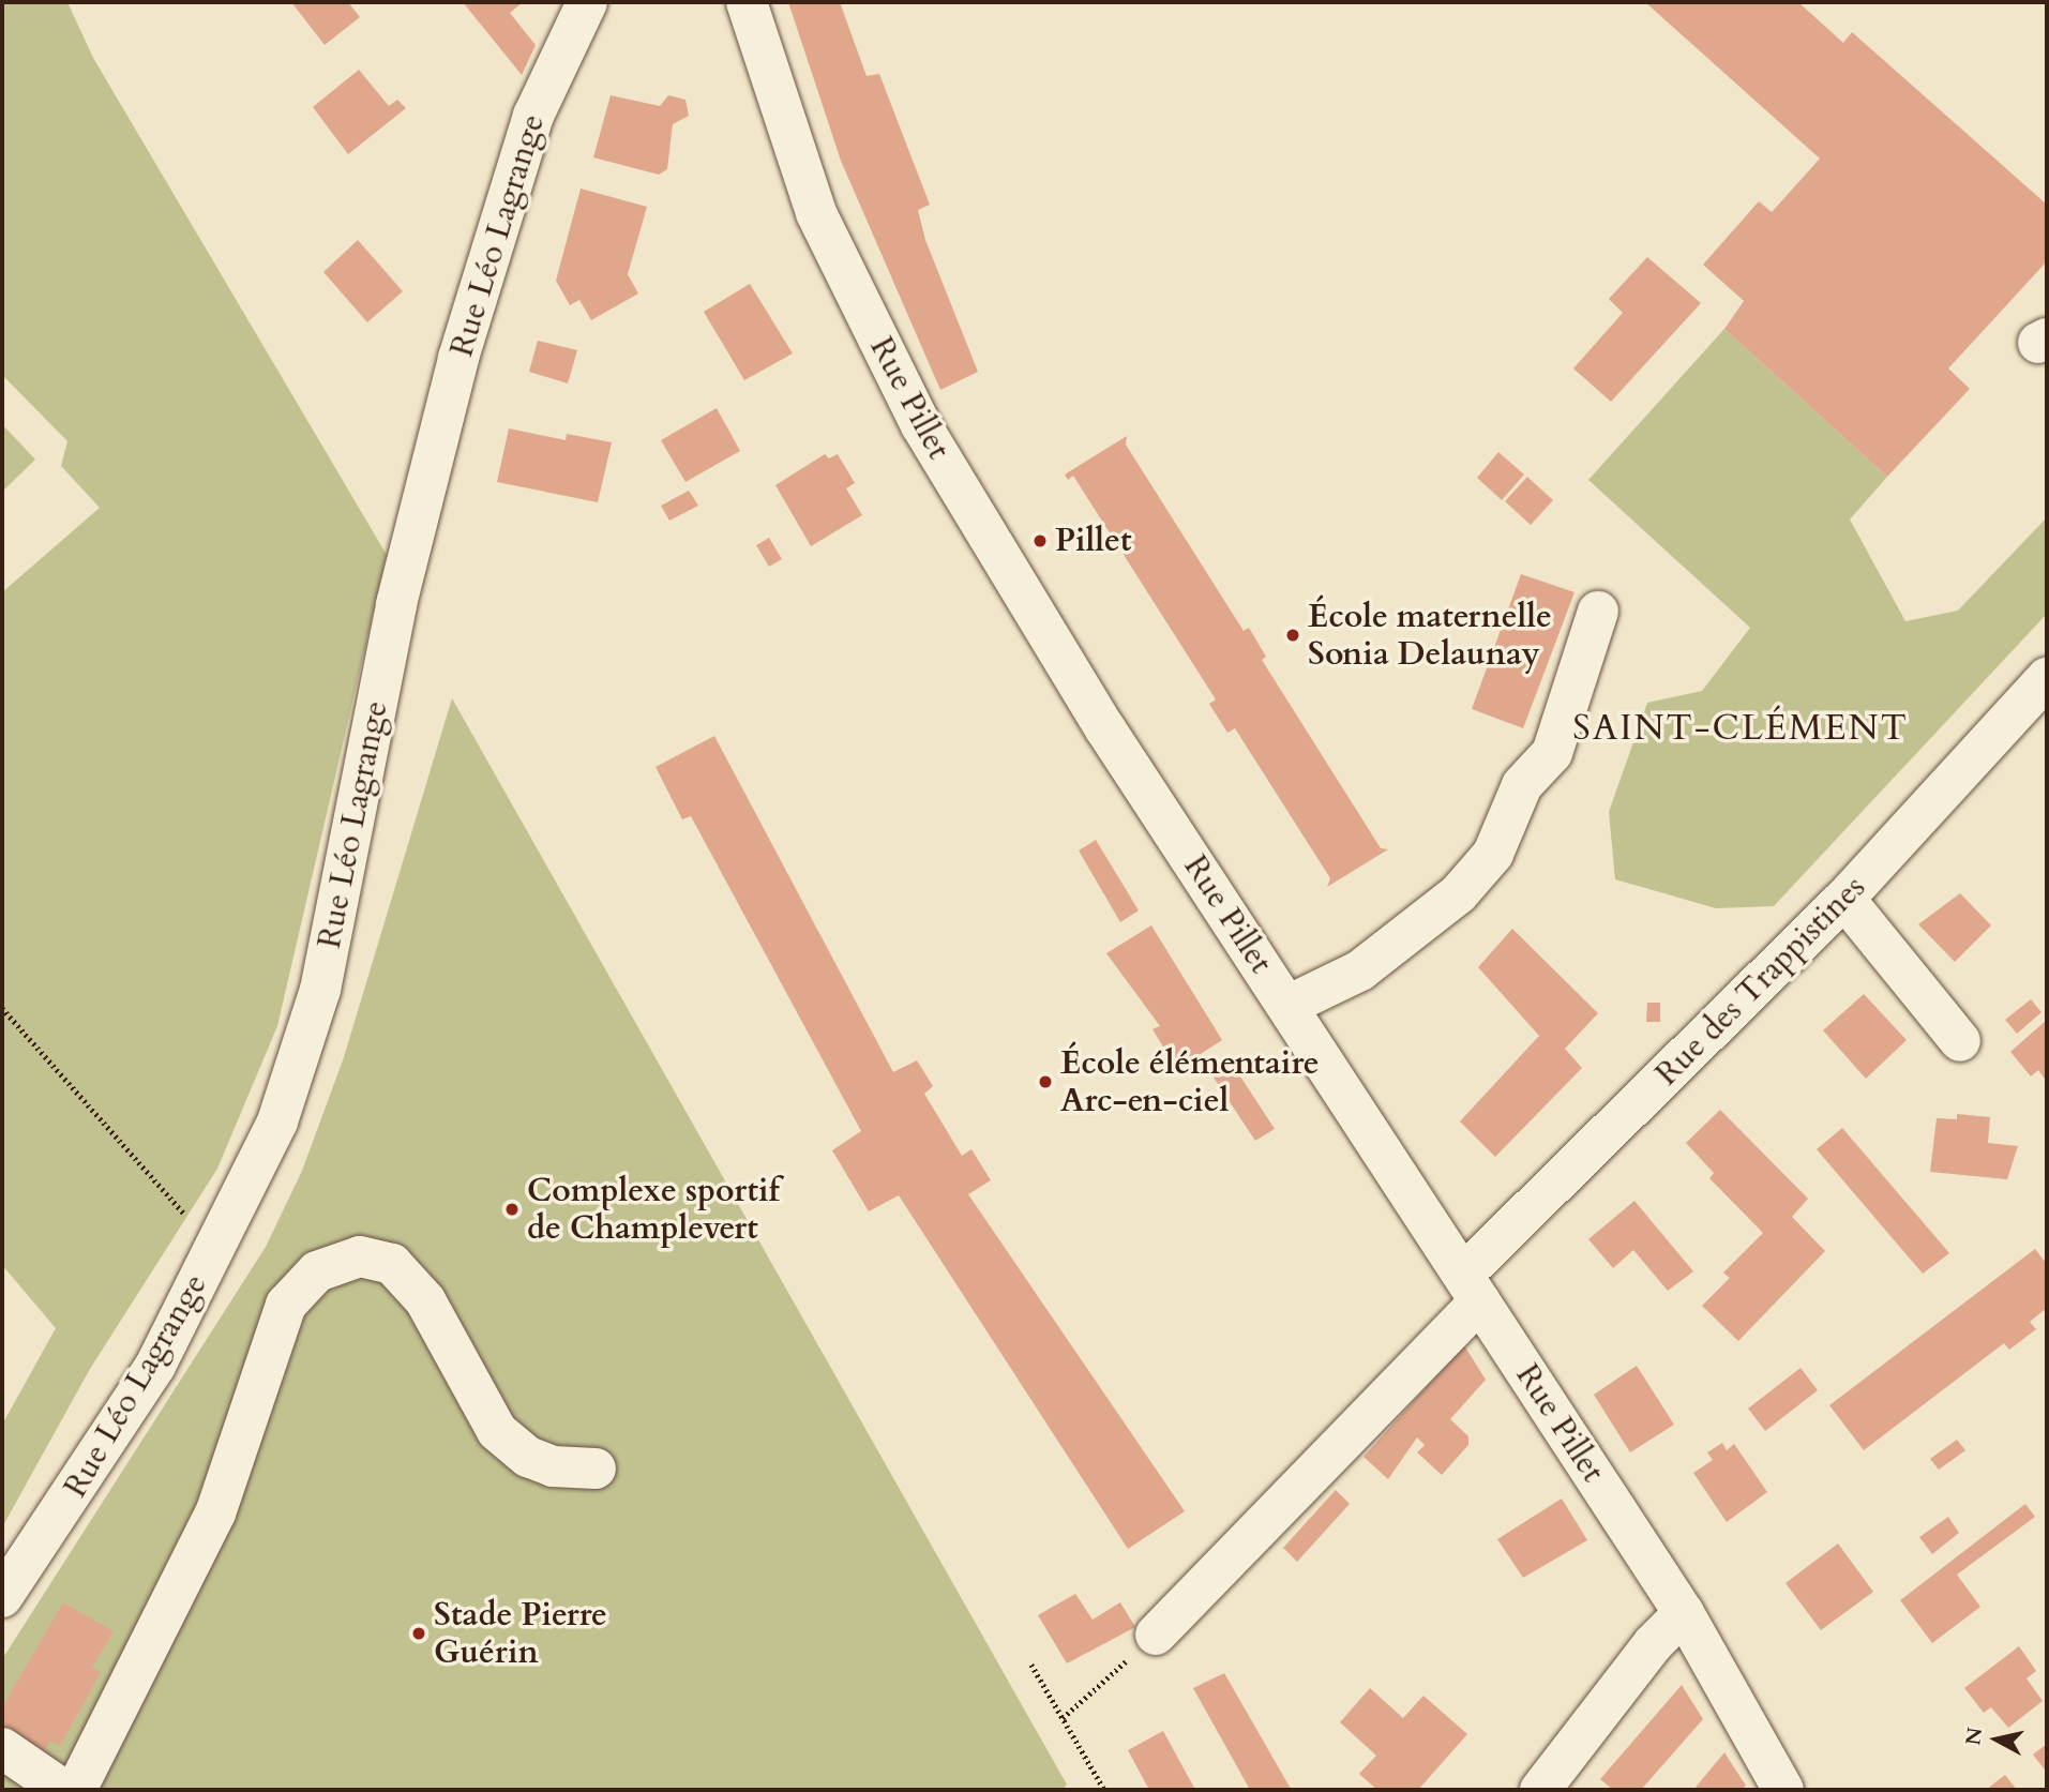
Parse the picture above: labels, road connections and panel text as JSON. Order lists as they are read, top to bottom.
{
  "streets": {
    "street": ["Rue Léo Lagrange", "Rue Pillet", "Rue des Trappistines"]
  },
  "crossings": [
    ["Rue Pillet", "Rue des Trappistines"]
  ],
  "districts": ["SAINT-CLÉMENT"],
  "places": [
    "Pillet",
    "École maternelle Sonia Delaunay",
    "École élémentaire Arc-en-ciel",
    "Complexe sportif de Champlevert",
    "Stade Pierre Guérin"
  ],
  "north": "left"
}
